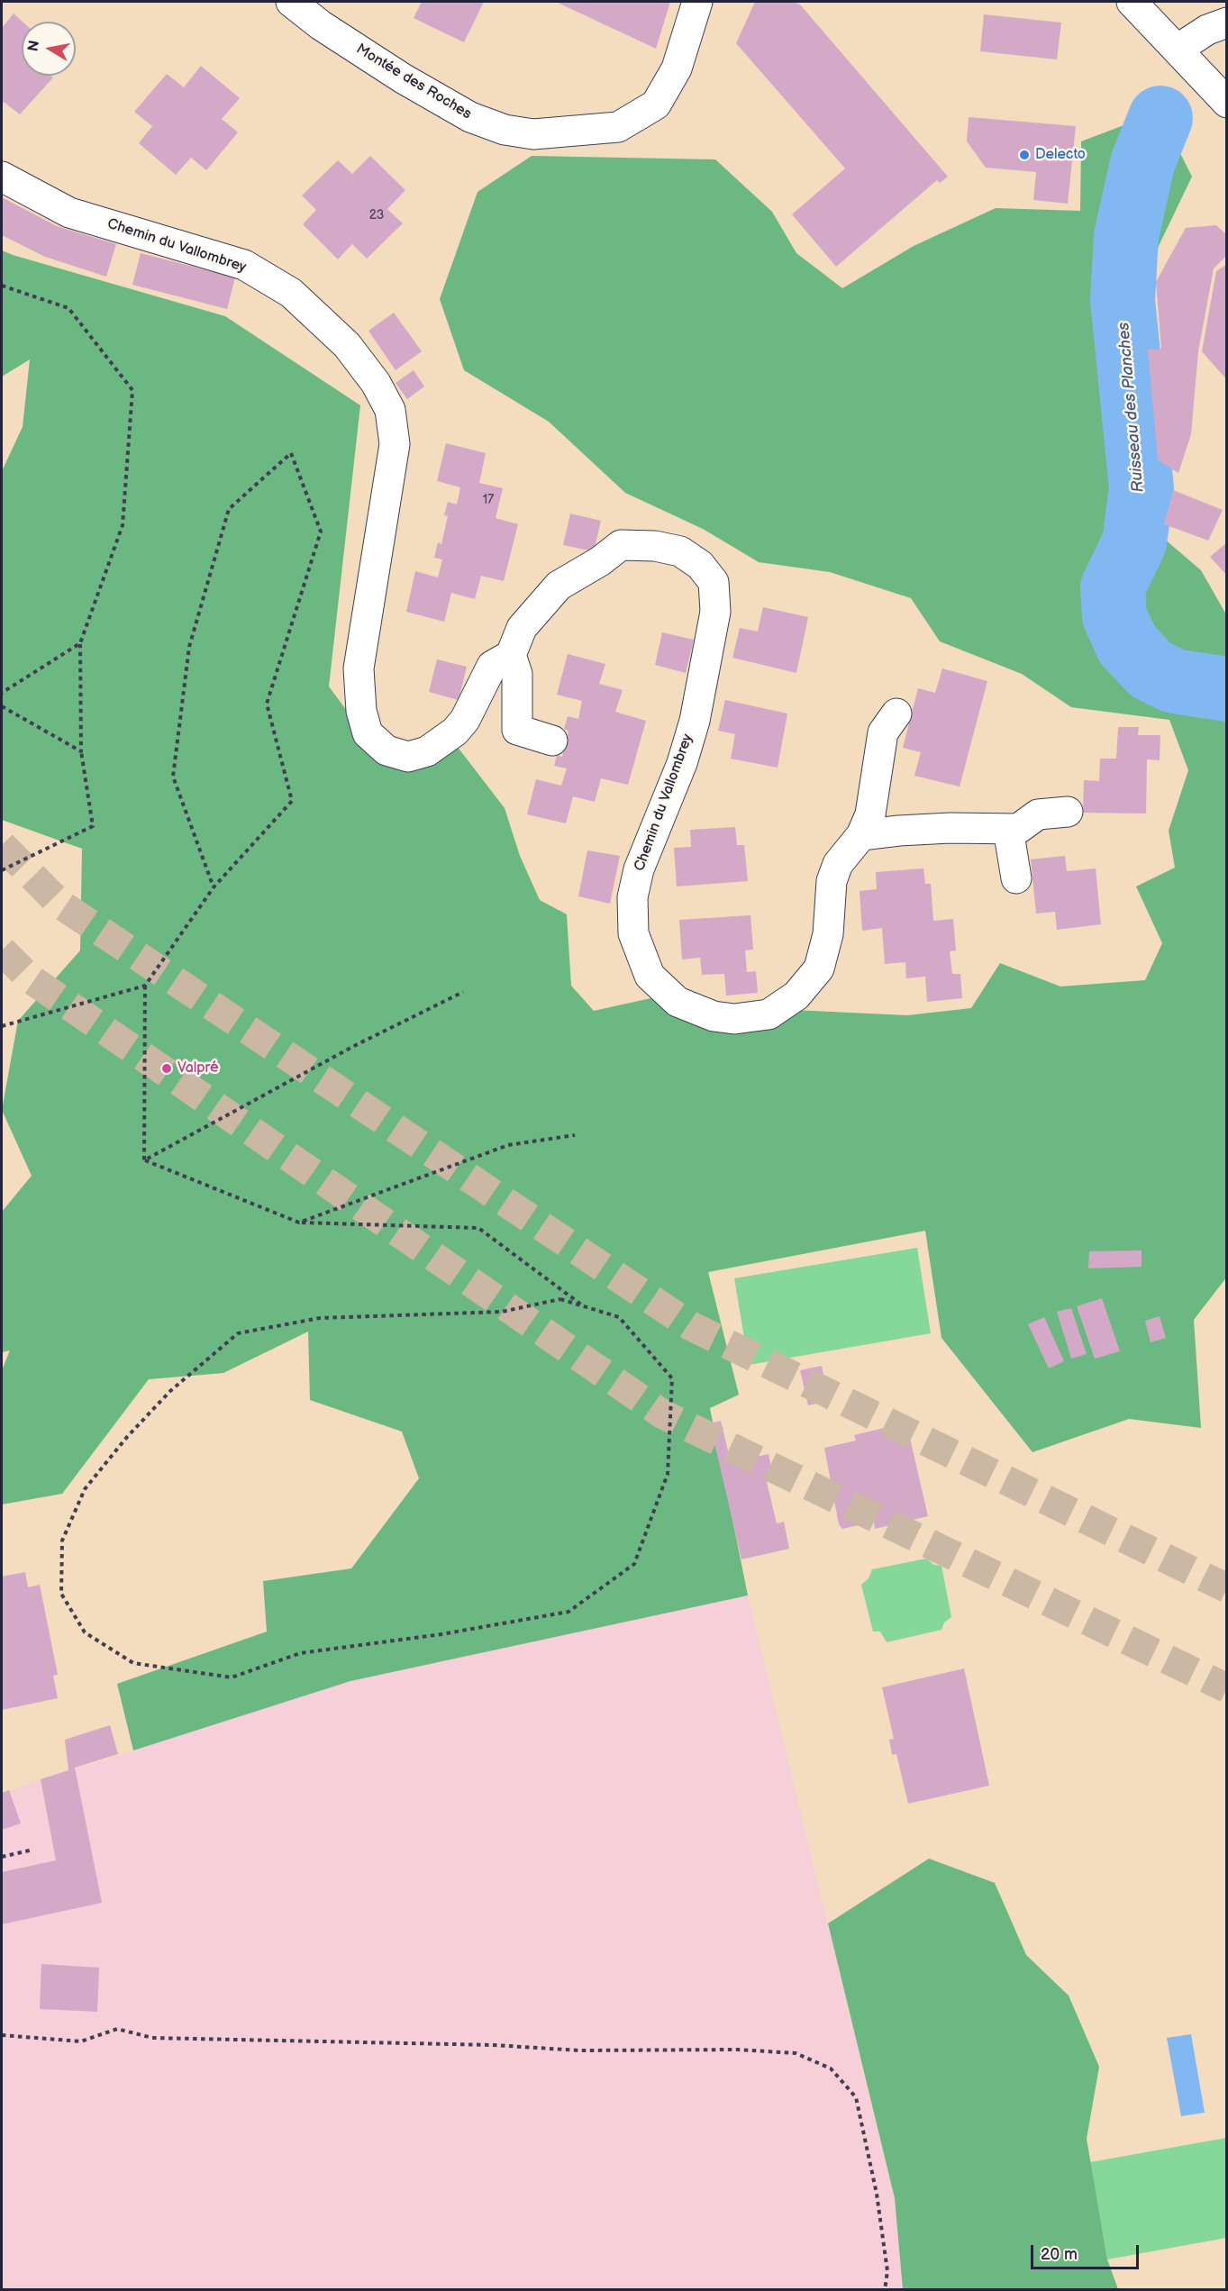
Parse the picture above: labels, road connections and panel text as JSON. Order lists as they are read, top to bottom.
{
  "streets": {
    "street": ["Montée des Roches", "Chemin du Vallombrey"]
  },
  "water": ["Ruisseau des Planches"],
  "places": ["Delecto", "Valpré"],
  "house_numbers": ["23", "17"],
  "scale_bar": "20 m",
  "north": "left"
}
